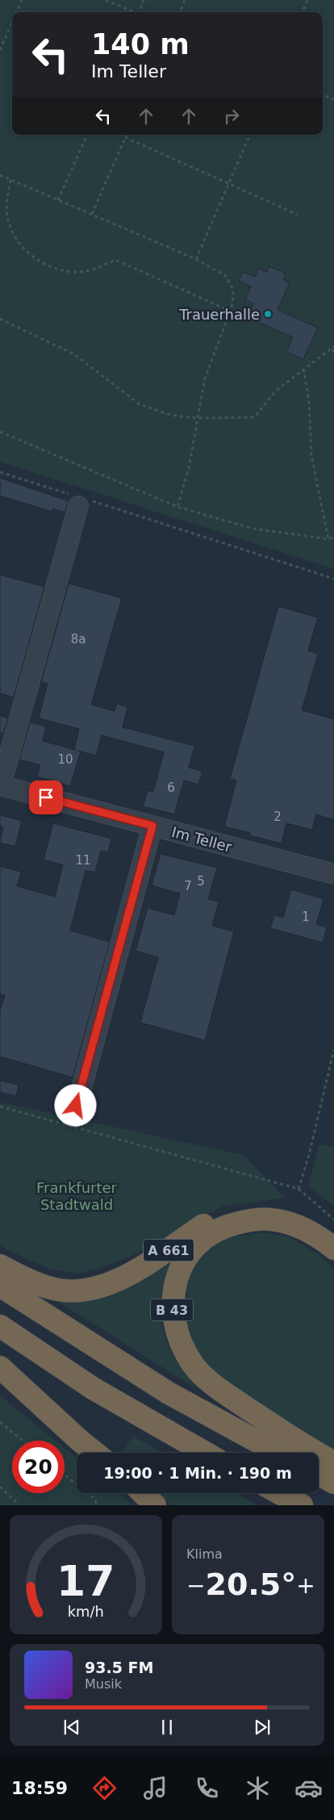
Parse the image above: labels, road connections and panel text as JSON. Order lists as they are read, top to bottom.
{
  "streets": {
    "highway": ["A 661", "B 43"],
    "street": ["Im Teller"]
  },
  "parks": ["Frankfurter Stadtwald"],
  "places": ["Trauerhalle"],
  "house_numbers": [
    "8a",
    "10",
    "6",
    "2",
    "11",
    "5",
    "7",
    "1"
  ],
  "page": {
    "turn": ["140 m", "Im Teller"],
    "limit": "20",
    "trip": "19:00 · 1 Min. · 190 m",
    "tile": "Klima",
    "heat": ["−", "20.5°", "+"],
    "song": ["93.5 FM", "Musik"],
    "tabs": "18:59",
    "gauge": ["17", "km/h"]
  }
}
